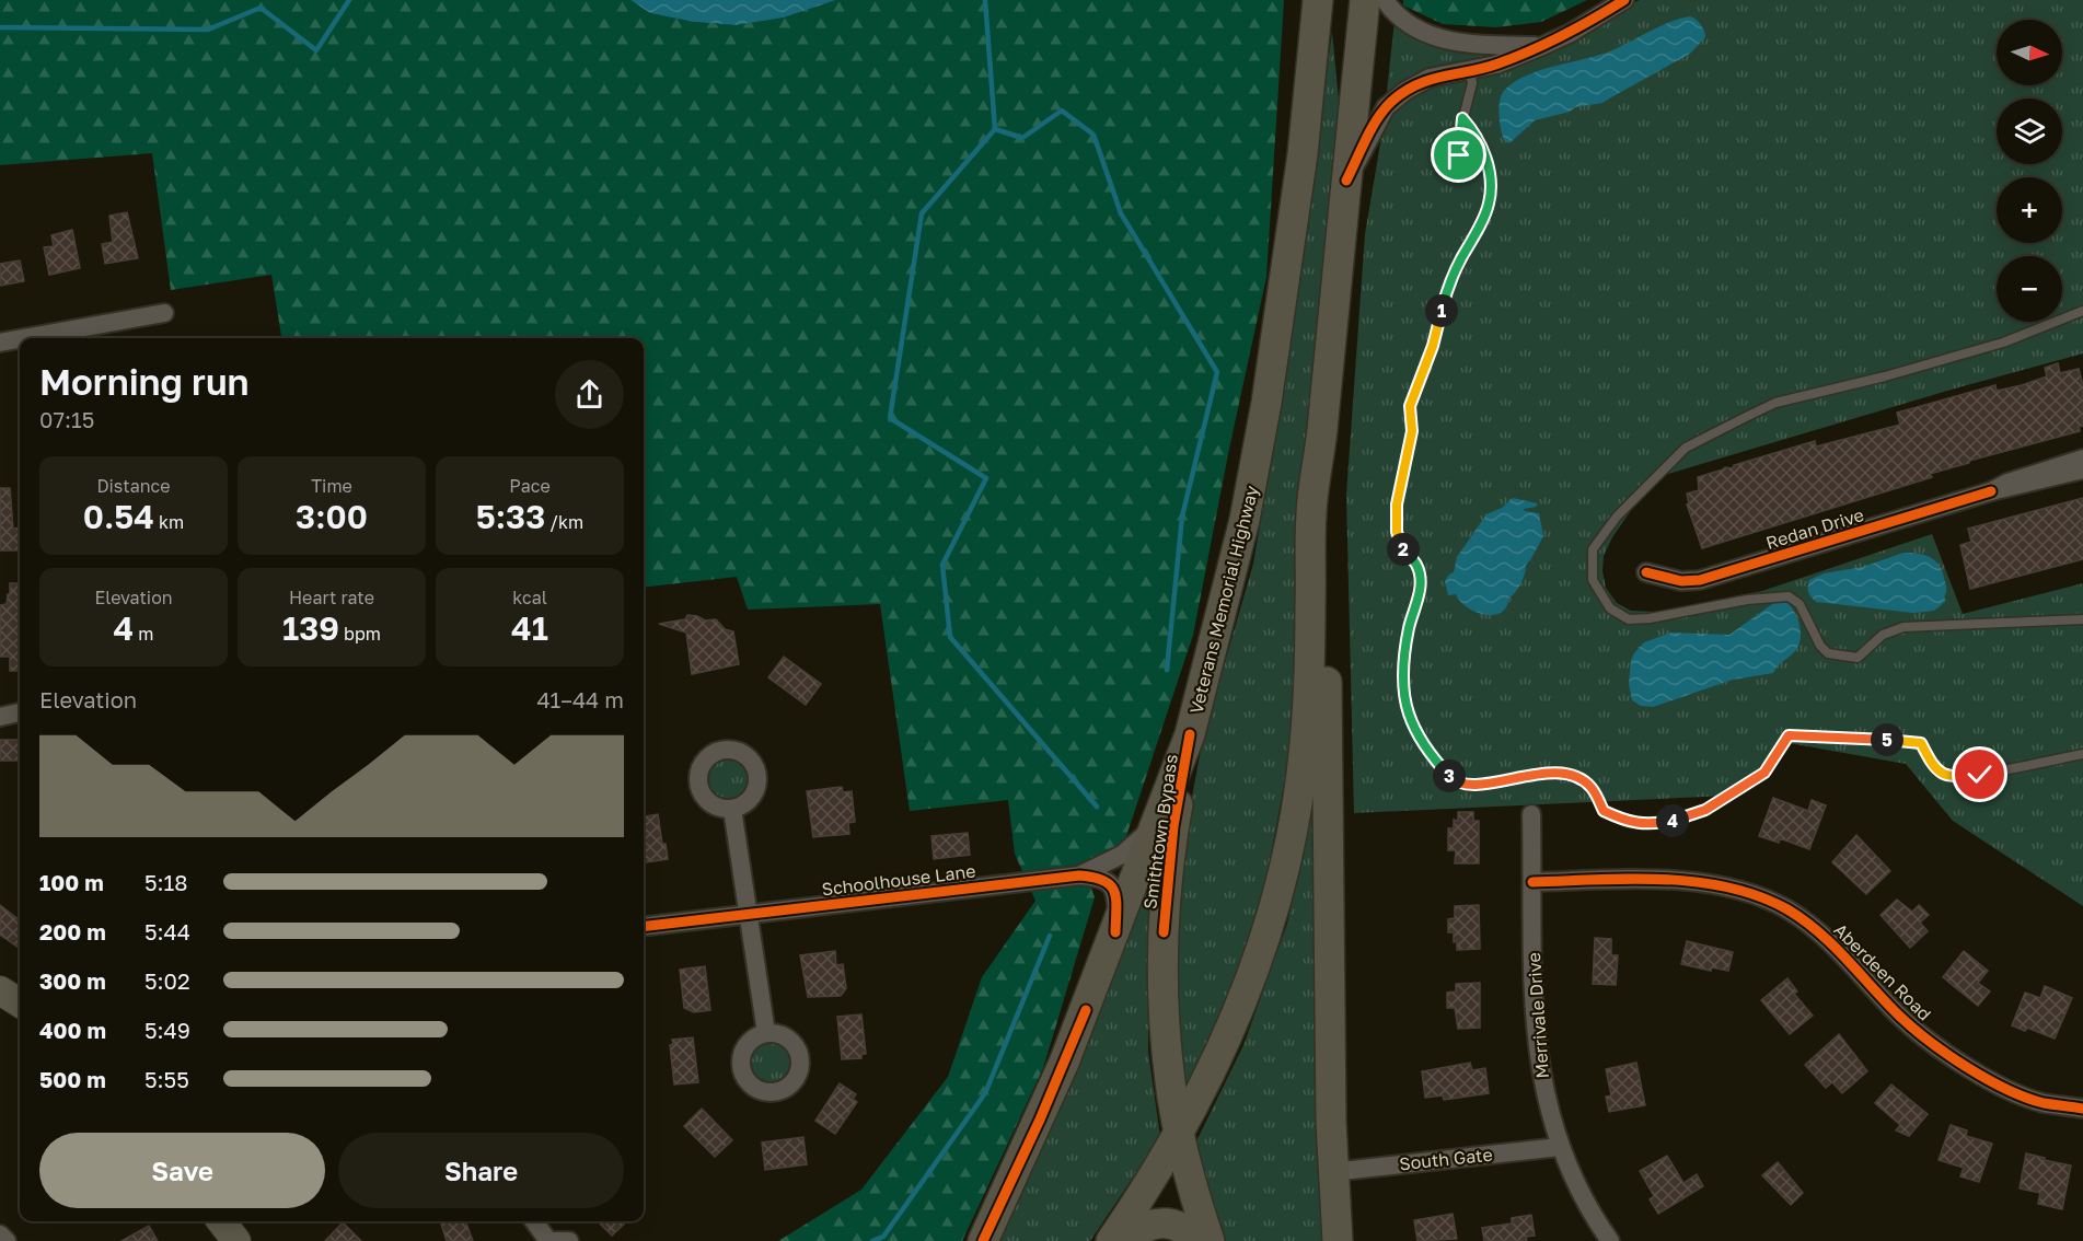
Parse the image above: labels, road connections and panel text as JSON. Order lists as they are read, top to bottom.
{
  "streets": {
    "highway": ["Veterans Memorial Highway", "Smithtown Bypass"],
    "street": [
      "Redan Drive",
      "Schoolhouse Lane",
      "Aberdeen Road",
      "Merrivale Drive",
      "South Gate"
    ]
  },
  "crossings": [
    ["Veterans Memorial Highway", "Smithtown Bypass"],
    ["Veterans Memorial Highway", "Schoolhouse Lane"],
    ["Aberdeen Road", "Merrivale Drive"],
    ["Merrivale Drive", "South Gate"]
  ],
  "north": "right",
  "page": {
    "map_buttons": ["+", "−"],
    "pins": [
      "1",
      "2",
      "5",
      "3",
      "4"
    ],
    "heading": ["Morning run", "07:15"],
    "stats": [
      ["Distance", "0.54 km"],
      ["Time", "3:00"],
      ["Pace", "5:33 /km"],
      ["Elevation", "4 m"],
      ["Heart rate", "139 bpm"],
      ["kcal", "41"]
    ],
    "chart": ["Elevation", "41–44 m"],
    "list": [
      {
        "name": "100 m",
        "note": "5:18"
      },
      {
        "name": "200 m",
        "note": "5:44"
      },
      {
        "name": "300 m",
        "note": "5:02"
      },
      {
        "name": "400 m",
        "note": "5:49"
      },
      {
        "name": "500 m",
        "note": "5:55"
      }
    ],
    "buttons": ["Save", "Share"]
  }
}
